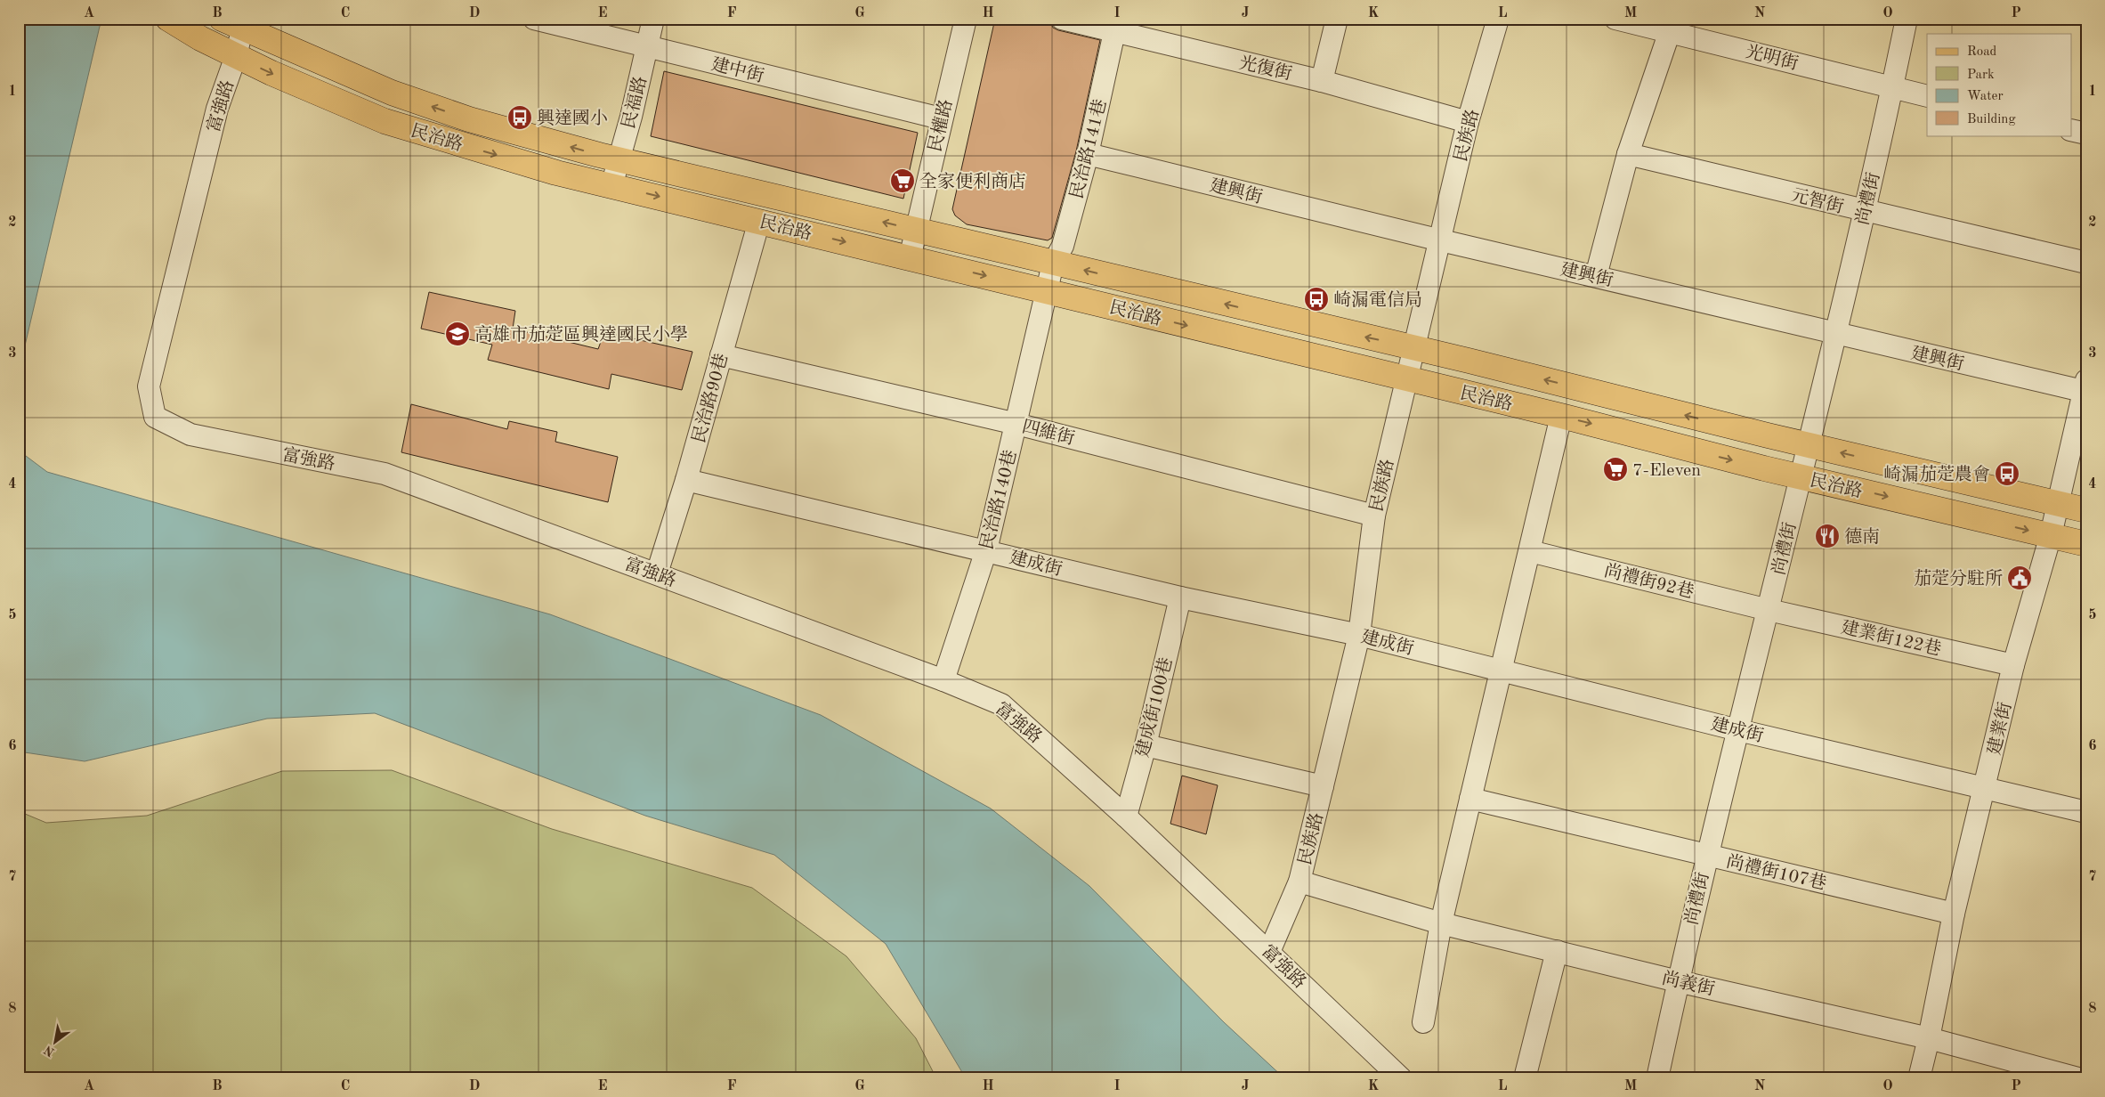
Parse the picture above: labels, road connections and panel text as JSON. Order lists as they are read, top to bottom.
{
  "streets": {
    "main road": ["民治路"],
    "street": [
      "光明街",
      "光復街",
      "建中街",
      "民福路",
      "富強路",
      "民權路",
      "民族路",
      "民治路141巷",
      "建興街",
      "尚禮街",
      "元智街",
      "民治路90巷",
      "四維街",
      "民治路140巷",
      "建成街",
      "尚禮街92巷",
      "建業街122巷",
      "建成街100巷",
      "建業街",
      "尚禮街107巷",
      "尚義街"
    ]
  },
  "crossings": [
    ["光明街", "尚禮街"],
    ["光復街", "民族路"],
    ["光復街", "民治路141巷"],
    ["建中街", "民福路"],
    ["建中街", "民權路"],
    ["民福路", "民治路"],
    ["富強路", "民族路"],
    ["富強路", "民治路"],
    ["富強路", "民治路90巷"],
    ["富強路", "民治路140巷"],
    ["富強路", "建成街100巷"],
    ["民權路", "民治路"],
    ["民族路", "民治路"],
    ["民族路", "建興街"],
    ["民族路", "四維街"],
    ["民族路", "建成街"],
    ["民族路", "尚義街"],
    ["民治路", "民治路141巷"],
    ["民治路", "尚禮街"],
    ["民治路", "民治路90巷"],
    ["民治路", "民治路140巷"],
    ["民治路", "建業街"],
    ["民治路141巷", "建興街"],
    ["民治路141巷", "民治路140巷"],
    ["建興街", "尚禮街"],
    ["建興街", "建業街"],
    ["尚禮街", "元智街"],
    ["尚禮街", "建成街"],
    ["尚禮街", "尚禮街92巷"],
    ["尚禮街", "建業街122巷"],
    ["尚禮街", "尚禮街107巷"],
    ["尚禮街", "尚義街"],
    ["民治路90巷", "四維街"],
    ["民治路90巷", "建成街"],
    ["四維街", "民治路140巷"],
    ["民治路140巷", "建成街"],
    ["建成街", "建成街100巷"],
    ["建成街", "建業街"],
    ["尚禮街92巷", "建業街122巷"],
    ["建業街122巷", "建業街"],
    ["建業街", "尚禮街107巷"],
    ["建業街", "尚義街"]
  ],
  "places": {
    "bus stop": ["興達國小", "崎漏電信局", "崎漏茄萣農會"],
    "supermarket": ["全家便利商店", "7-Eleven"],
    "school or university": ["高雄市茄萣區興達國民小學"],
    "restaurant": ["德南"],
    "public building": ["茄萣分駐所"]
  },
  "legend": [
    "Road",
    "Park",
    "Water",
    "Building"
  ],
  "north": "bottom left",
  "grid": {
    "columns": [
      "A",
      "B",
      "C",
      "D",
      "E",
      "F",
      "G",
      "H",
      "I",
      "J",
      "K",
      "L",
      "M",
      "N",
      "O",
      "P"
    ],
    "rows": [
      "1",
      "2",
      "3",
      "4",
      "5",
      "6",
      "7",
      "8"
    ]
  }
}
